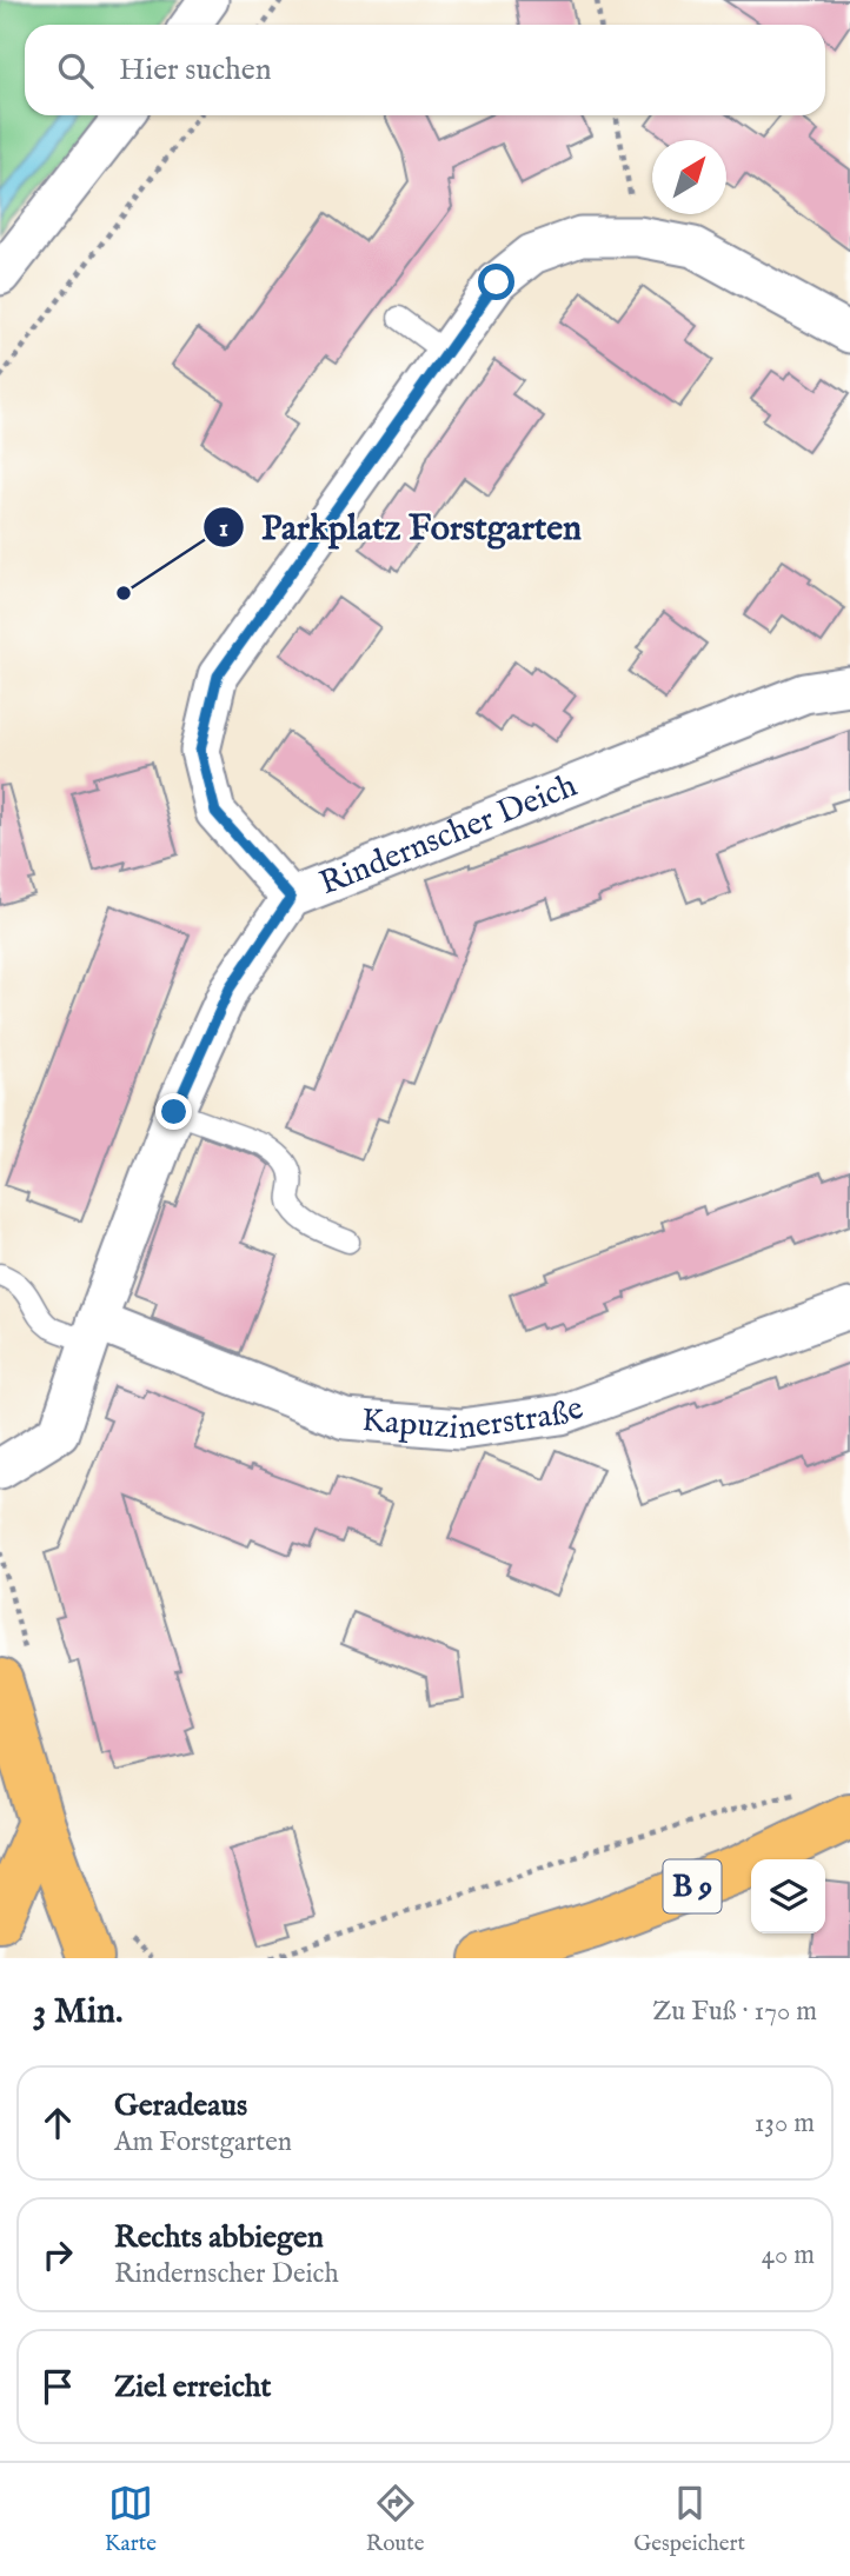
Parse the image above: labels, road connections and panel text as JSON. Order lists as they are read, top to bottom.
{
  "streets": {
    "main road": ["B 9"],
    "street": ["Rindernscher Deich", "Kapuzinerstraße"]
  },
  "crossings": [
    ["Rindernscher Deich", "Kapuzinerstraße"]
  ],
  "places": ["Parkplatz Forstgarten"],
  "north": "top right",
  "page": {
    "search": "Hier suchen",
    "heading": ["3 Min.", "Zu Fuß · 170 m"],
    "list": [
      ["Geradeaus", "Am Forstgarten", "130 m"],
      ["Rechts abbiegen", "Rindernscher Deich", "40 m"],
      "Ziel erreicht"
    ],
    "nav": ["Karte", "Route", "Gespeichert"]
  }
}
